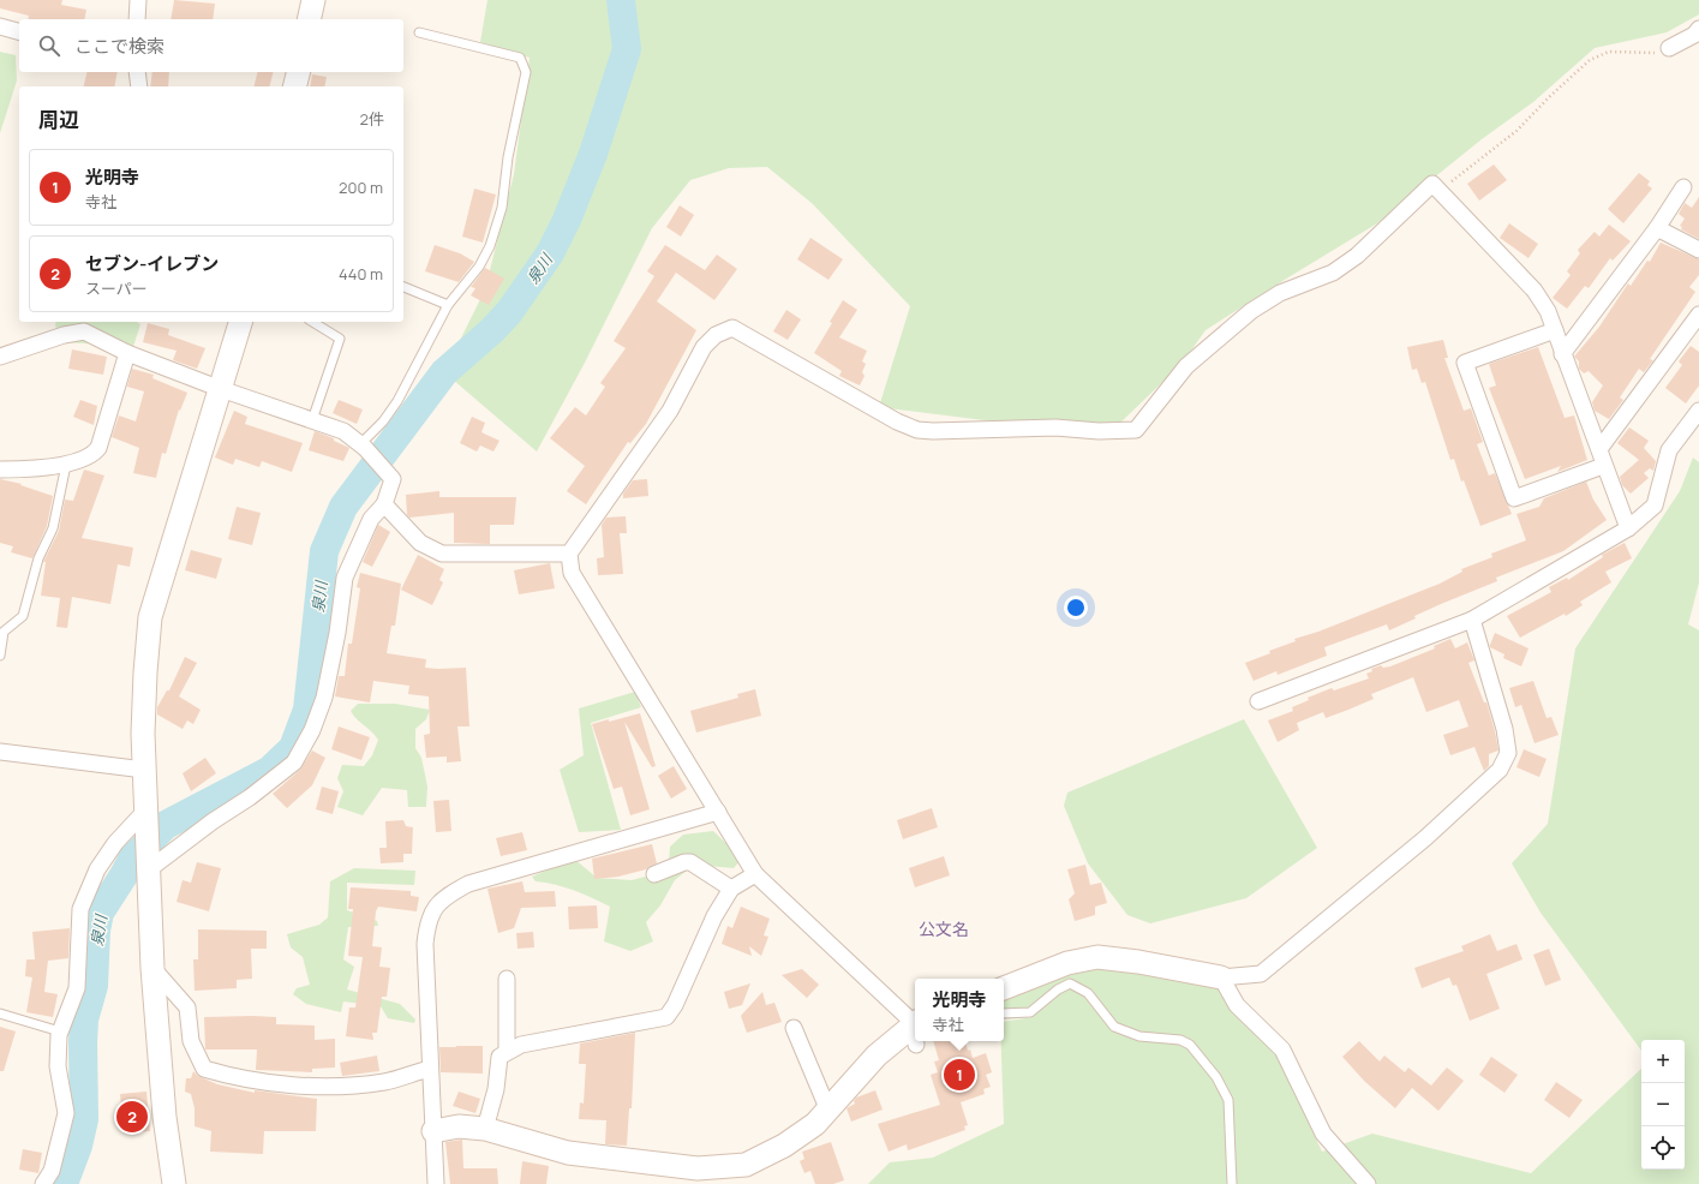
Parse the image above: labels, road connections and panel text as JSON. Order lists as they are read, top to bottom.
{
  "districts": ["公文名"],
  "water": ["泉川"],
  "page": {
    "search": "ここで検索",
    "heading": ["周辺", "2件"],
    "list": [
      {
        "mark": "1",
        "name": "光明寺",
        "note": "寺社",
        "value": "200 m"
      },
      {
        "mark": "2",
        "name": "セブン-イレブン",
        "note": "スーパー",
        "value": "440 m"
      }
    ],
    "popup": ["光明寺", "寺社"],
    "map_buttons": ["+", "−"],
    "pins": ["1", "2"]
  }
}
